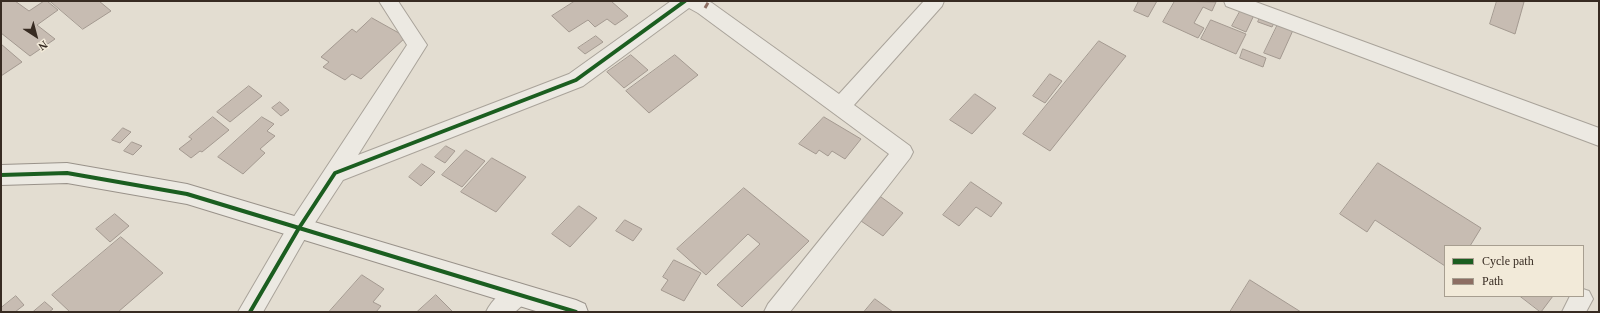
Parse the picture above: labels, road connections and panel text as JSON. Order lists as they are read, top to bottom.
{
  "legend": ["Cycle path", "Path"],
  "north": "bottom right"
}
